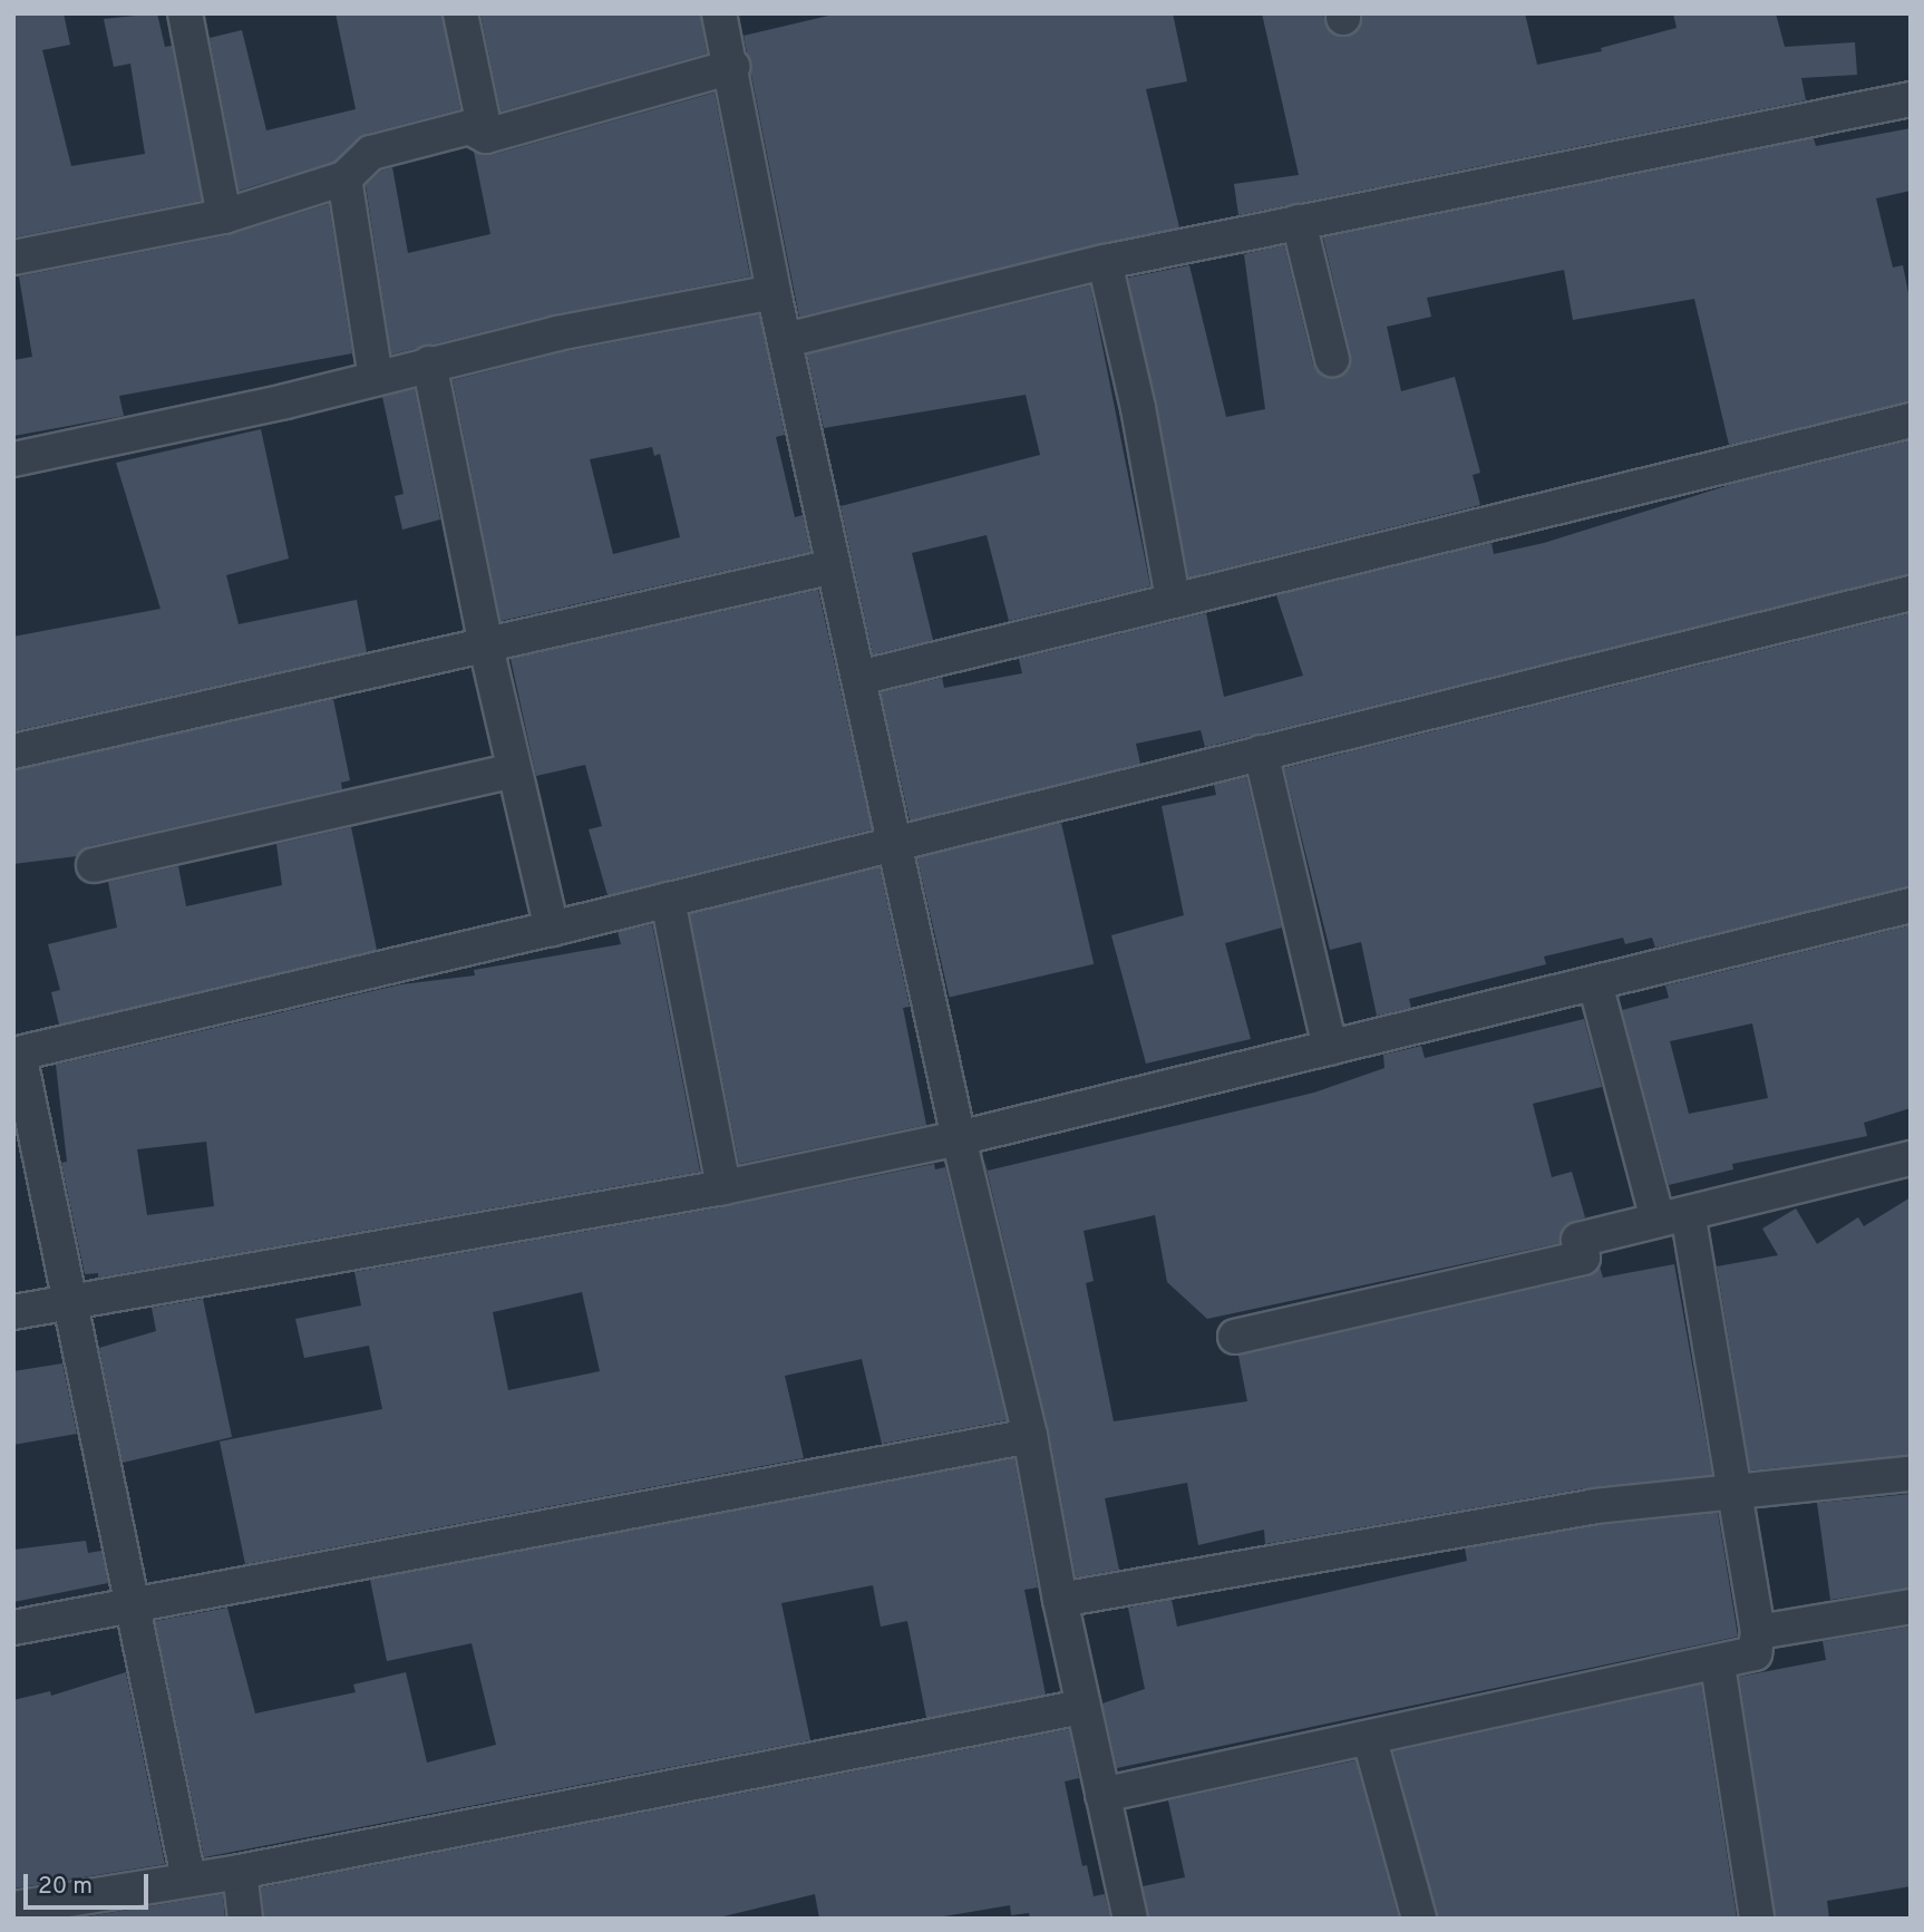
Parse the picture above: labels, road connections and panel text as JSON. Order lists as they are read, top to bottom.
{
  "scale_bar": "20 m"
}
